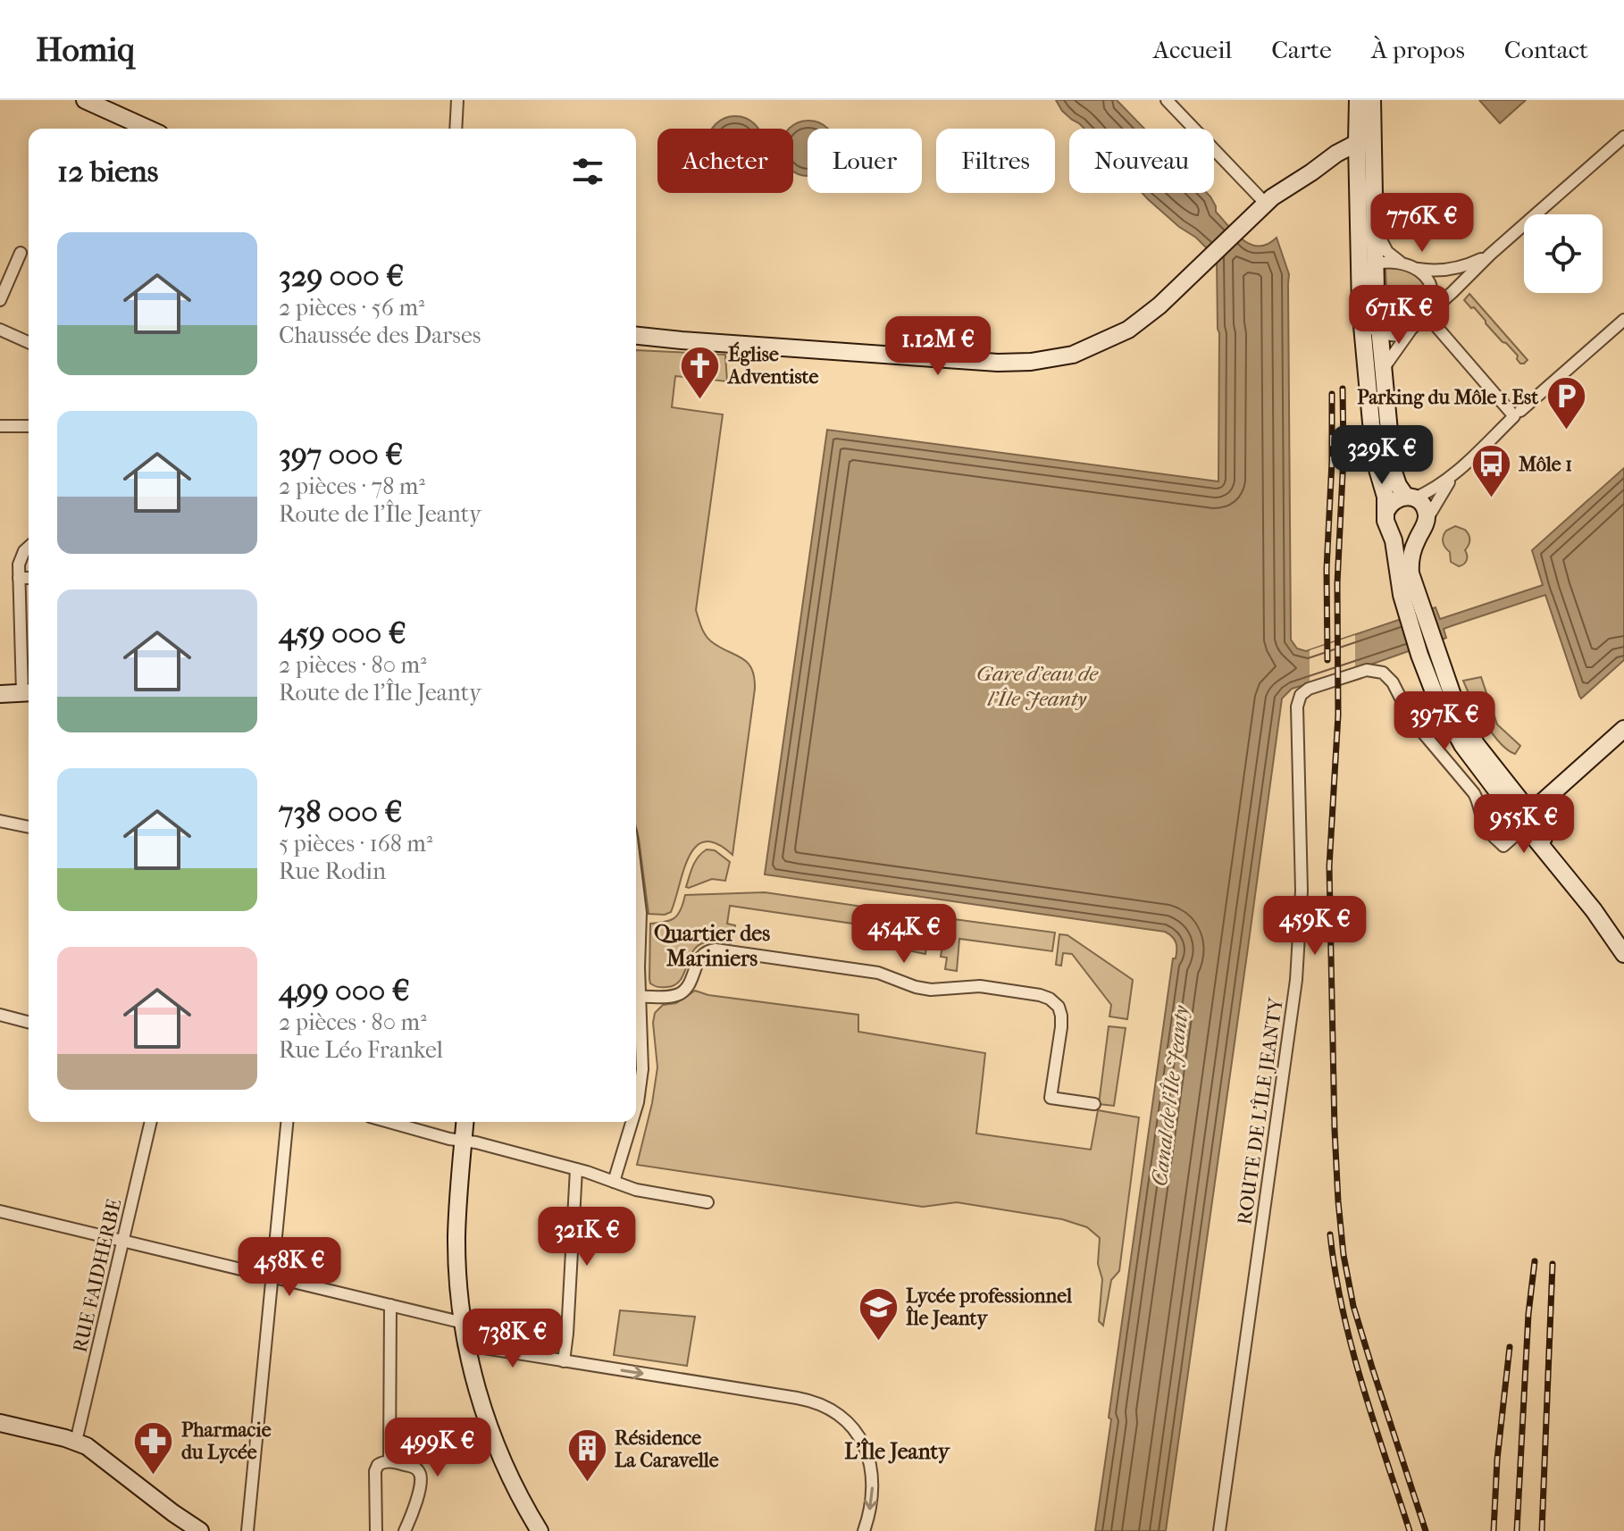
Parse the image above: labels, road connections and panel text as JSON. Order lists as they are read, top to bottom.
{
  "streets": {
    "street": ["ROUTE DE L'ÎLE JEANTY", "RUE FAIDHERBE"]
  },
  "districts": ["Quartier des Mariniers", "L'Île Jeanty"],
  "water": ["Gare d'eau de l'Île Jeanty", "Canal de l'Île Jeanty"],
  "places": {
    "church": ["Église Adventiste"],
    "parking": ["Parking du Môle 1 Est"],
    "bus stop": ["Môle 1"],
    "school or university": ["Lycée professionnel Île Jeanty"],
    "pharmacy": ["Pharmacie du Lycée"],
    "building": ["Résidence La Caravelle"]
  },
  "page": {
    "header": "Homiq",
    "nav": [
      "Accueil",
      "Carte",
      "À propos",
      "Contact"
    ],
    "chip": [
      "Acheter",
      "Louer",
      "Filtres",
      "Nouveau"
    ],
    "heading": "12 biens",
    "price": [
      "776K €",
      "671K €",
      "1.12M €",
      "329K €",
      "397K €",
      "955K €",
      "459K €",
      "454K €",
      "321K €",
      "458K €",
      "738K €",
      "499K €"
    ],
    "list": [
      {
        "name": "329 000 €",
        "note": "2 pièces · 56 m² · Chaussée des Darses"
      },
      {
        "name": "397 000 €",
        "note": "2 pièces · 78 m² · Route de l'Île Jeanty"
      },
      {
        "name": "459 000 €",
        "note": "2 pièces · 80 m² · Route de l'Île Jeanty"
      },
      {
        "name": "738 000 €",
        "note": "5 pièces · 168 m² · Rue Rodin"
      },
      {
        "name": "499 000 €",
        "note": "2 pièces · 80 m² · Rue Léo Frankel"
      }
    ]
  }
}
